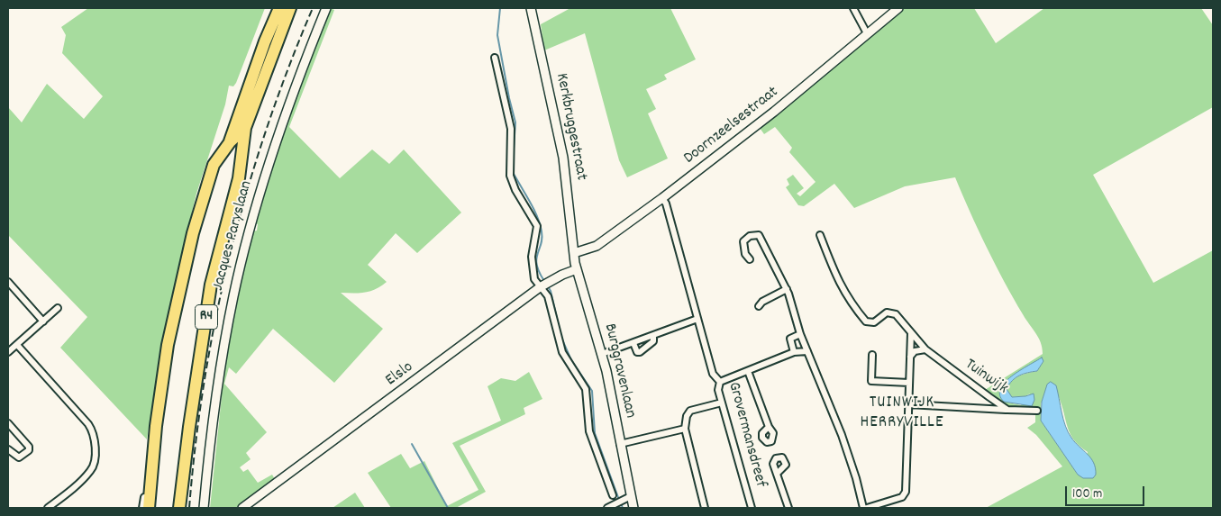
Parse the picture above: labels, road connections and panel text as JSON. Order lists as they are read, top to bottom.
{
  "streets": {
    "highway": ["Jacques Paryslaan", "R4"],
    "main road": [
      "Doornzeelsestraat",
      "Kerkbruggestraat",
      "Burggravenlaan",
      "Elslo"
    ],
    "street": ["Tuinwijk", "Grovermansdreef"]
  },
  "crossings": [
    ["Doornzeelsestraat", "Kerkbruggestraat"],
    ["Doornzeelsestraat", "Burggravenlaan"],
    ["Doornzeelsestraat", "Grovermansdreef"],
    ["Kerkbruggestraat", "Burggravenlaan"],
    ["Burggravenlaan", "Elslo"]
  ],
  "districts": ["TUINWIJK HERRYVILLE"],
  "scale_bar": "100 m"
}
